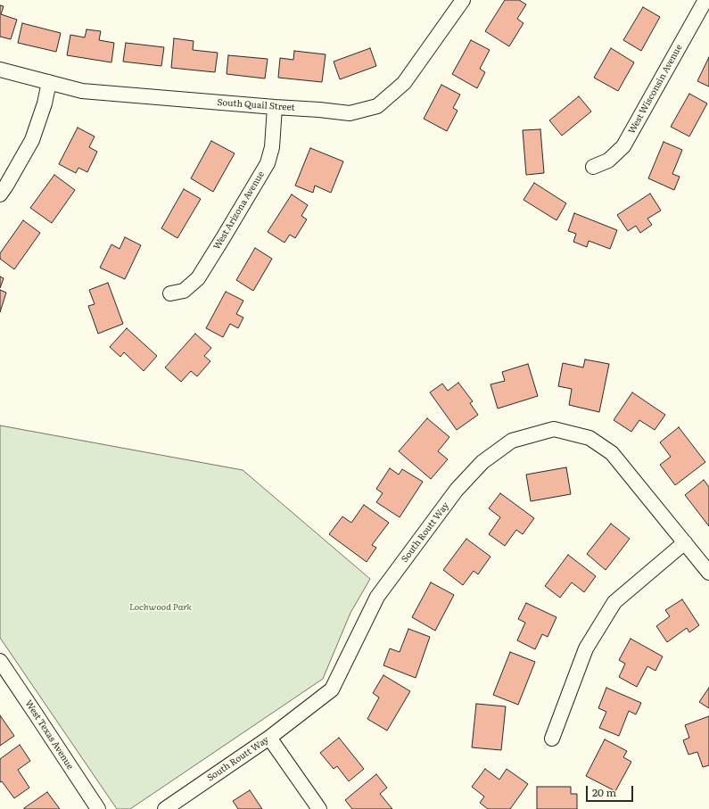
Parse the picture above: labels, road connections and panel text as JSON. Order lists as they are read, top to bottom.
{
  "streets": {
    "street": [
      "West Wisconsin Avenue",
      "South Quail Street",
      "West Arizona Avenue",
      "South Routt Way",
      "West Texas Avenue"
    ]
  },
  "crossings": [
    ["South Quail Street", "West Arizona Avenue"]
  ],
  "parks": ["Lochwood Park"],
  "scale_bar": "20 m"
}
